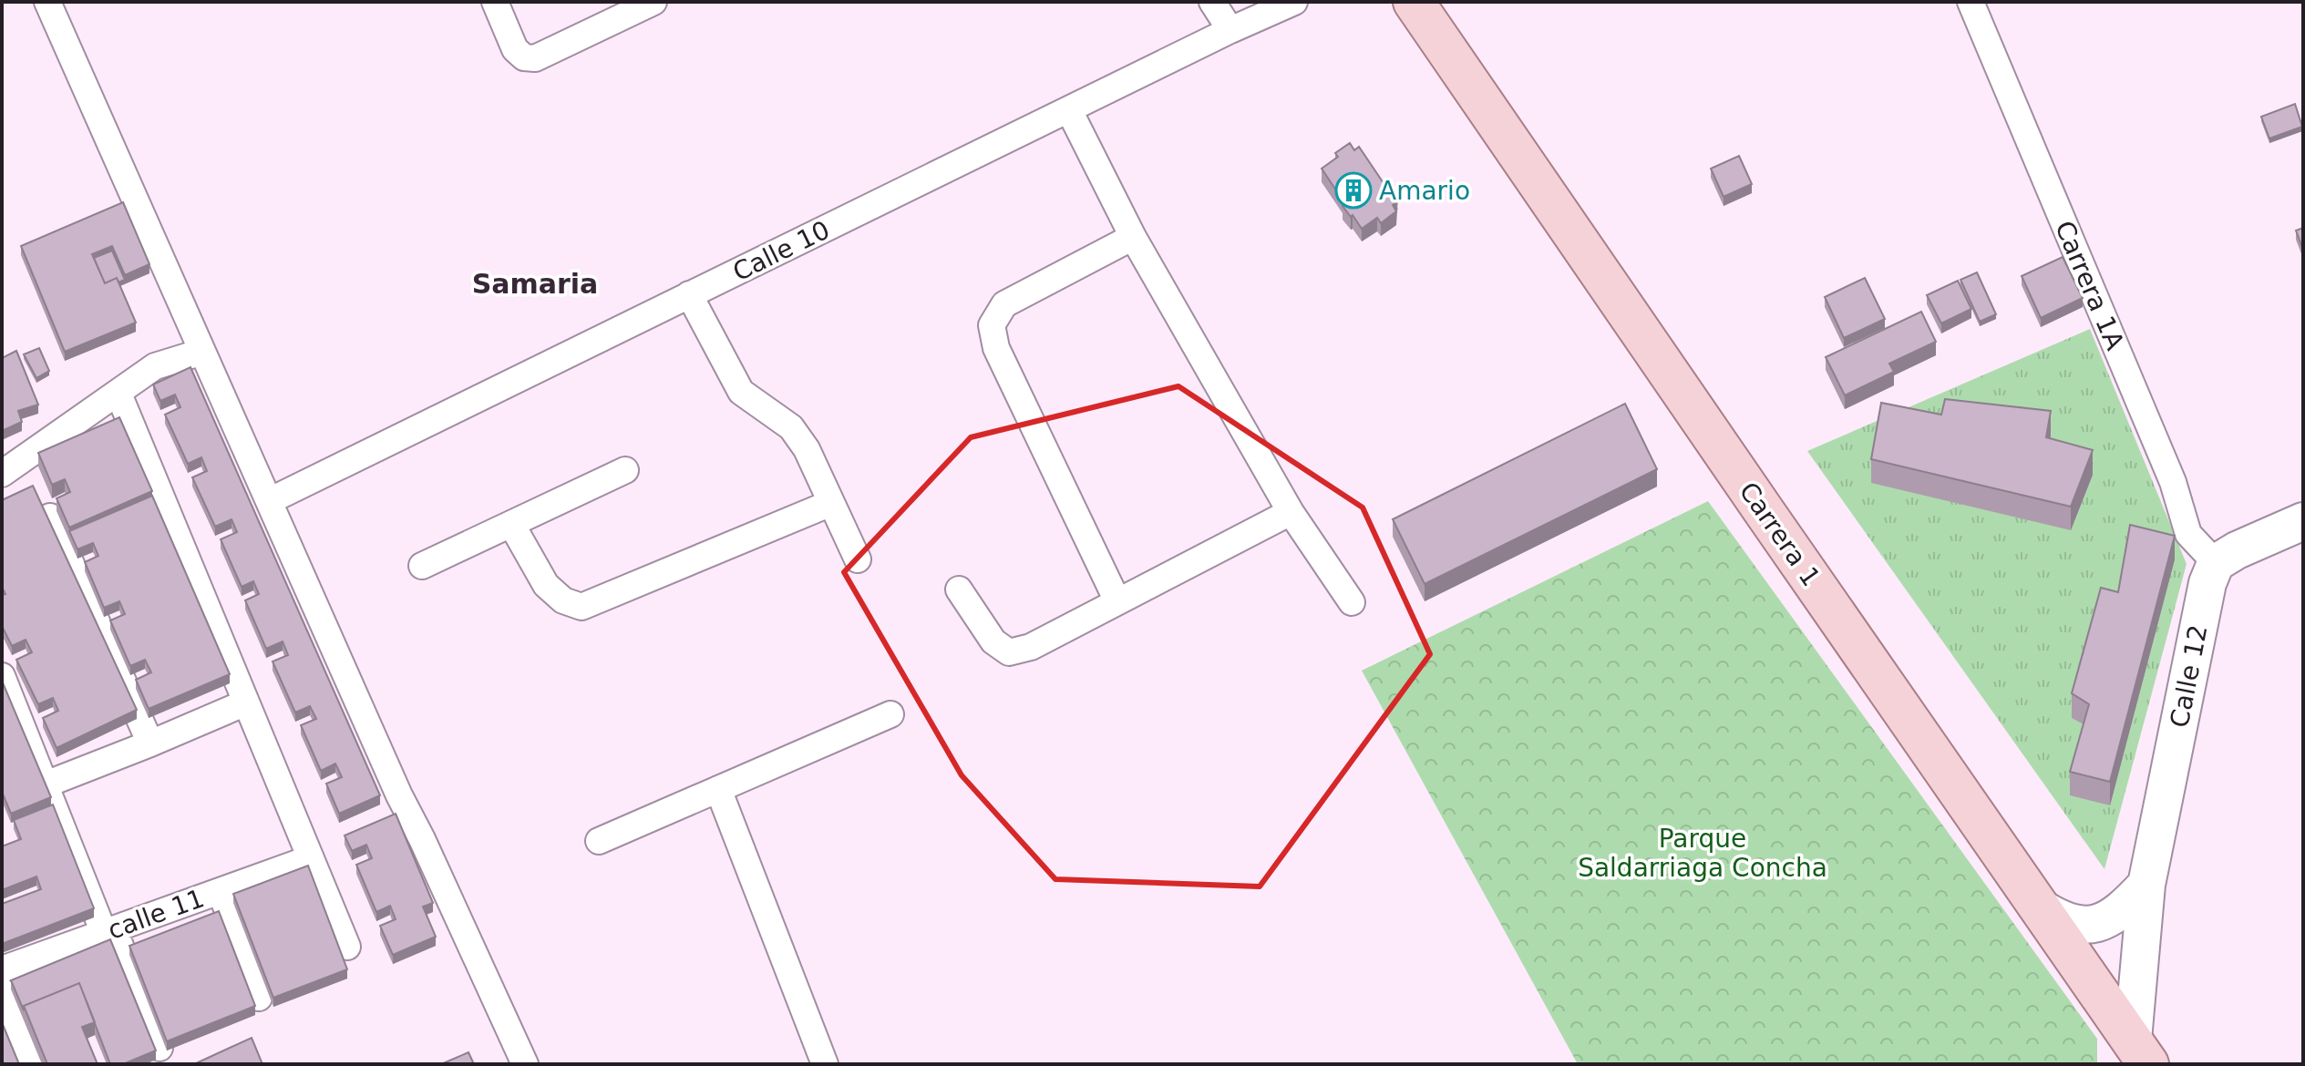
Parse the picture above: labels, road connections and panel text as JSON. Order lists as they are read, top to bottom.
{
  "streets": {
    "main road": ["Carrera 1"],
    "street": [
      "Calle 10",
      "Carrera 1A",
      "Calle 12",
      "calle 11"
    ]
  },
  "crossings": [
    ["Carrera 1A", "Calle 12"],
    ["Carrera 1", "Calle 12"]
  ],
  "districts": ["Samaria"],
  "parks": ["Parque Saldarriaga Concha"],
  "places": {
    "building": ["Amario"]
  }
}
